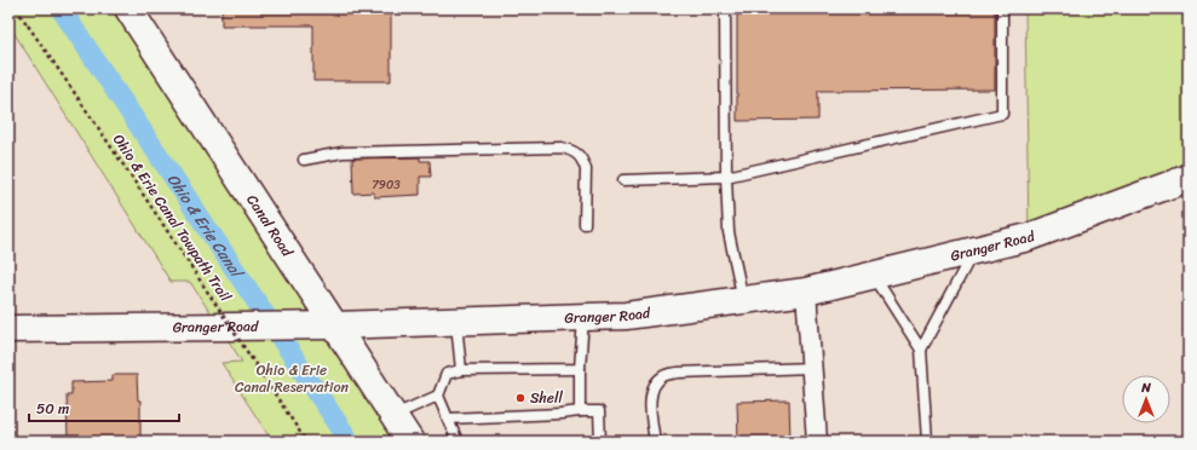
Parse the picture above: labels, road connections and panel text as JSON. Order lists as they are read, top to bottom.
{
  "streets": {
    "main road": ["Canal Road", "Granger Road"],
    "path": ["Ohio & Erie Canal Towpath Trail"]
  },
  "crossings": [
    ["Canal Road", "Granger Road"]
  ],
  "water": ["Ohio & Erie Canal"],
  "parks": ["Ohio & Erie Canal Reservation"],
  "places": ["Shell"],
  "house_numbers": ["7903"],
  "scale_bar": "50 m",
  "north": "top"
}
